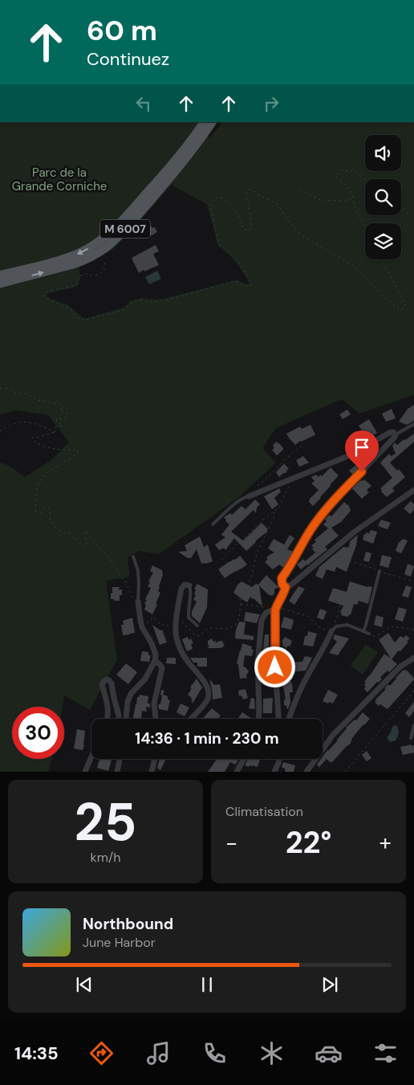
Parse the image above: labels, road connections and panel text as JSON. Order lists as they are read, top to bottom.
{
  "streets": {
    "main road": ["M 6007"]
  },
  "parks": ["Parc de la Grande Corniche"],
  "page": {
    "turn": ["60 m", "Continuez"],
    "limit": "30",
    "trip": "14:36 · 1 min · 230 m",
    "tile": [
      ["25", "km/h"],
      "Climatisation"
    ],
    "heat": ["−", "22°", "+"],
    "song": ["Northbound", "June Harbor"],
    "tabs": "14:35"
  }
}
